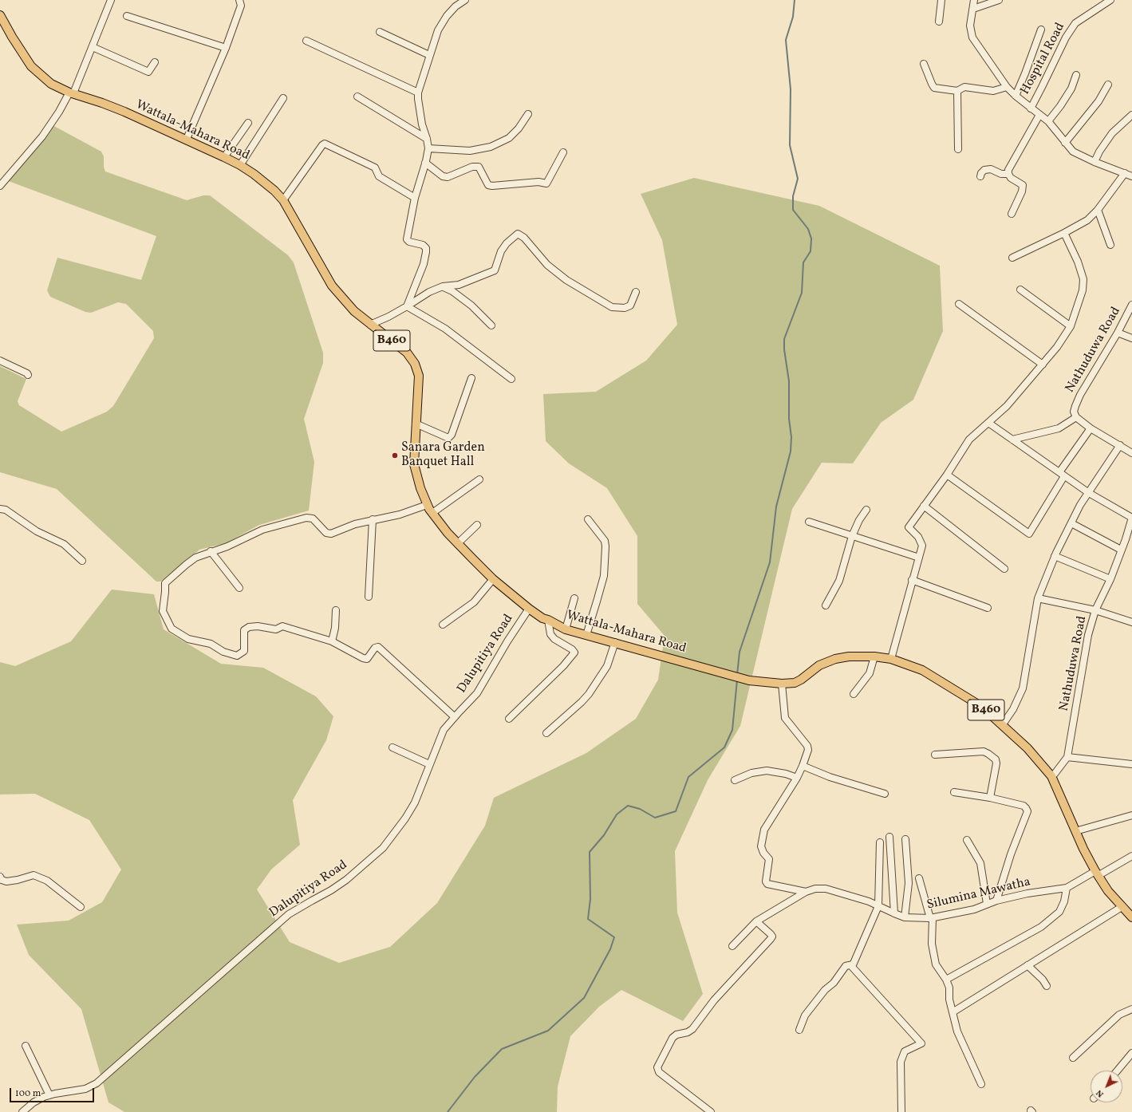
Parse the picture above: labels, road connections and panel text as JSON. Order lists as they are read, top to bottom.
{
  "streets": {
    "main road": ["Wattala-Mahara Road", "B460"],
    "street": [
      "Hospital Road",
      "Nathuduwa Road",
      "Dalupitiya Road",
      "Silumina Mawatha"
    ]
  },
  "crossings": [
    ["Wattala-Mahara Road", "Nathuduwa Road"],
    ["Wattala-Mahara Road", "Dalupitiya Road"],
    ["Wattala-Mahara Road", "Silumina Mawatha"]
  ],
  "places": ["Sanara Garden Banquet Hall"],
  "scale_bar": "100 m",
  "north": "bottom left"
}
